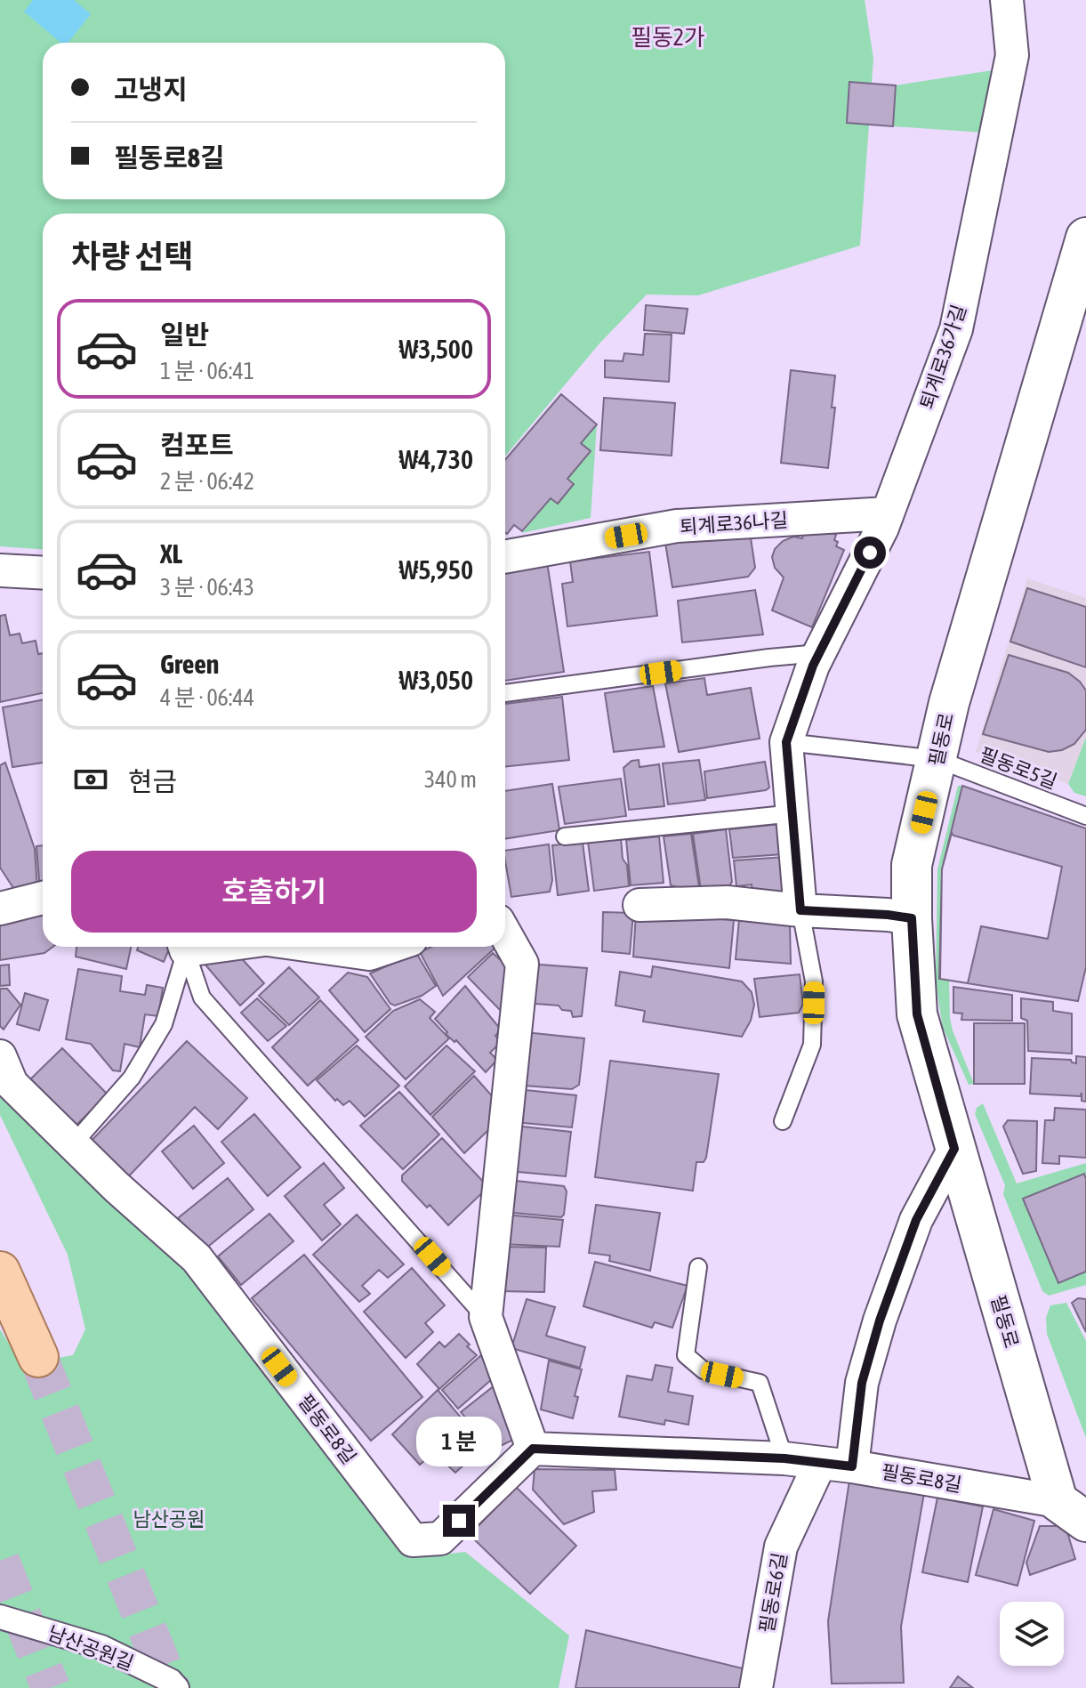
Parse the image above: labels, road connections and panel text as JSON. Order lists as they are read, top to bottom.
{
  "streets": {
    "street": [
      "퇴계로36가길",
      "퇴계로36나길",
      "필동로",
      "필동로8길",
      "필동로6길",
      "남산공원길"
    ],
    "lane": ["필동로5길"]
  },
  "crossings": [
    ["퇴계로36가길", "퇴계로36나길"],
    ["퇴계로36가길", "필동로5길"],
    ["필동로", "필동로5길"],
    ["필동로", "필동로8길"],
    ["필동로8길", "필동로6길"]
  ],
  "districts": ["필동2가"],
  "parks": ["남산공원"],
  "page": {
    "banner": ["고냉지", "필동로8길"],
    "heading": "차량 선택",
    "list": [
      {
        "name": "일반",
        "note": "1 분 · 06:41",
        "value": "₩3,500"
      },
      {
        "name": "컴포트",
        "note": "2 분 · 06:42",
        "value": "₩4,730"
      },
      {
        "name": "XL",
        "note": "3 분 · 06:43",
        "value": "₩5,950"
      },
      {
        "name": "Green",
        "note": "4 분 · 06:44",
        "value": "₩3,050"
      }
    ],
    "pay": ["현금", "340 m"],
    "buttons": "호출하기",
    "bubble": "1 분"
  }
}
